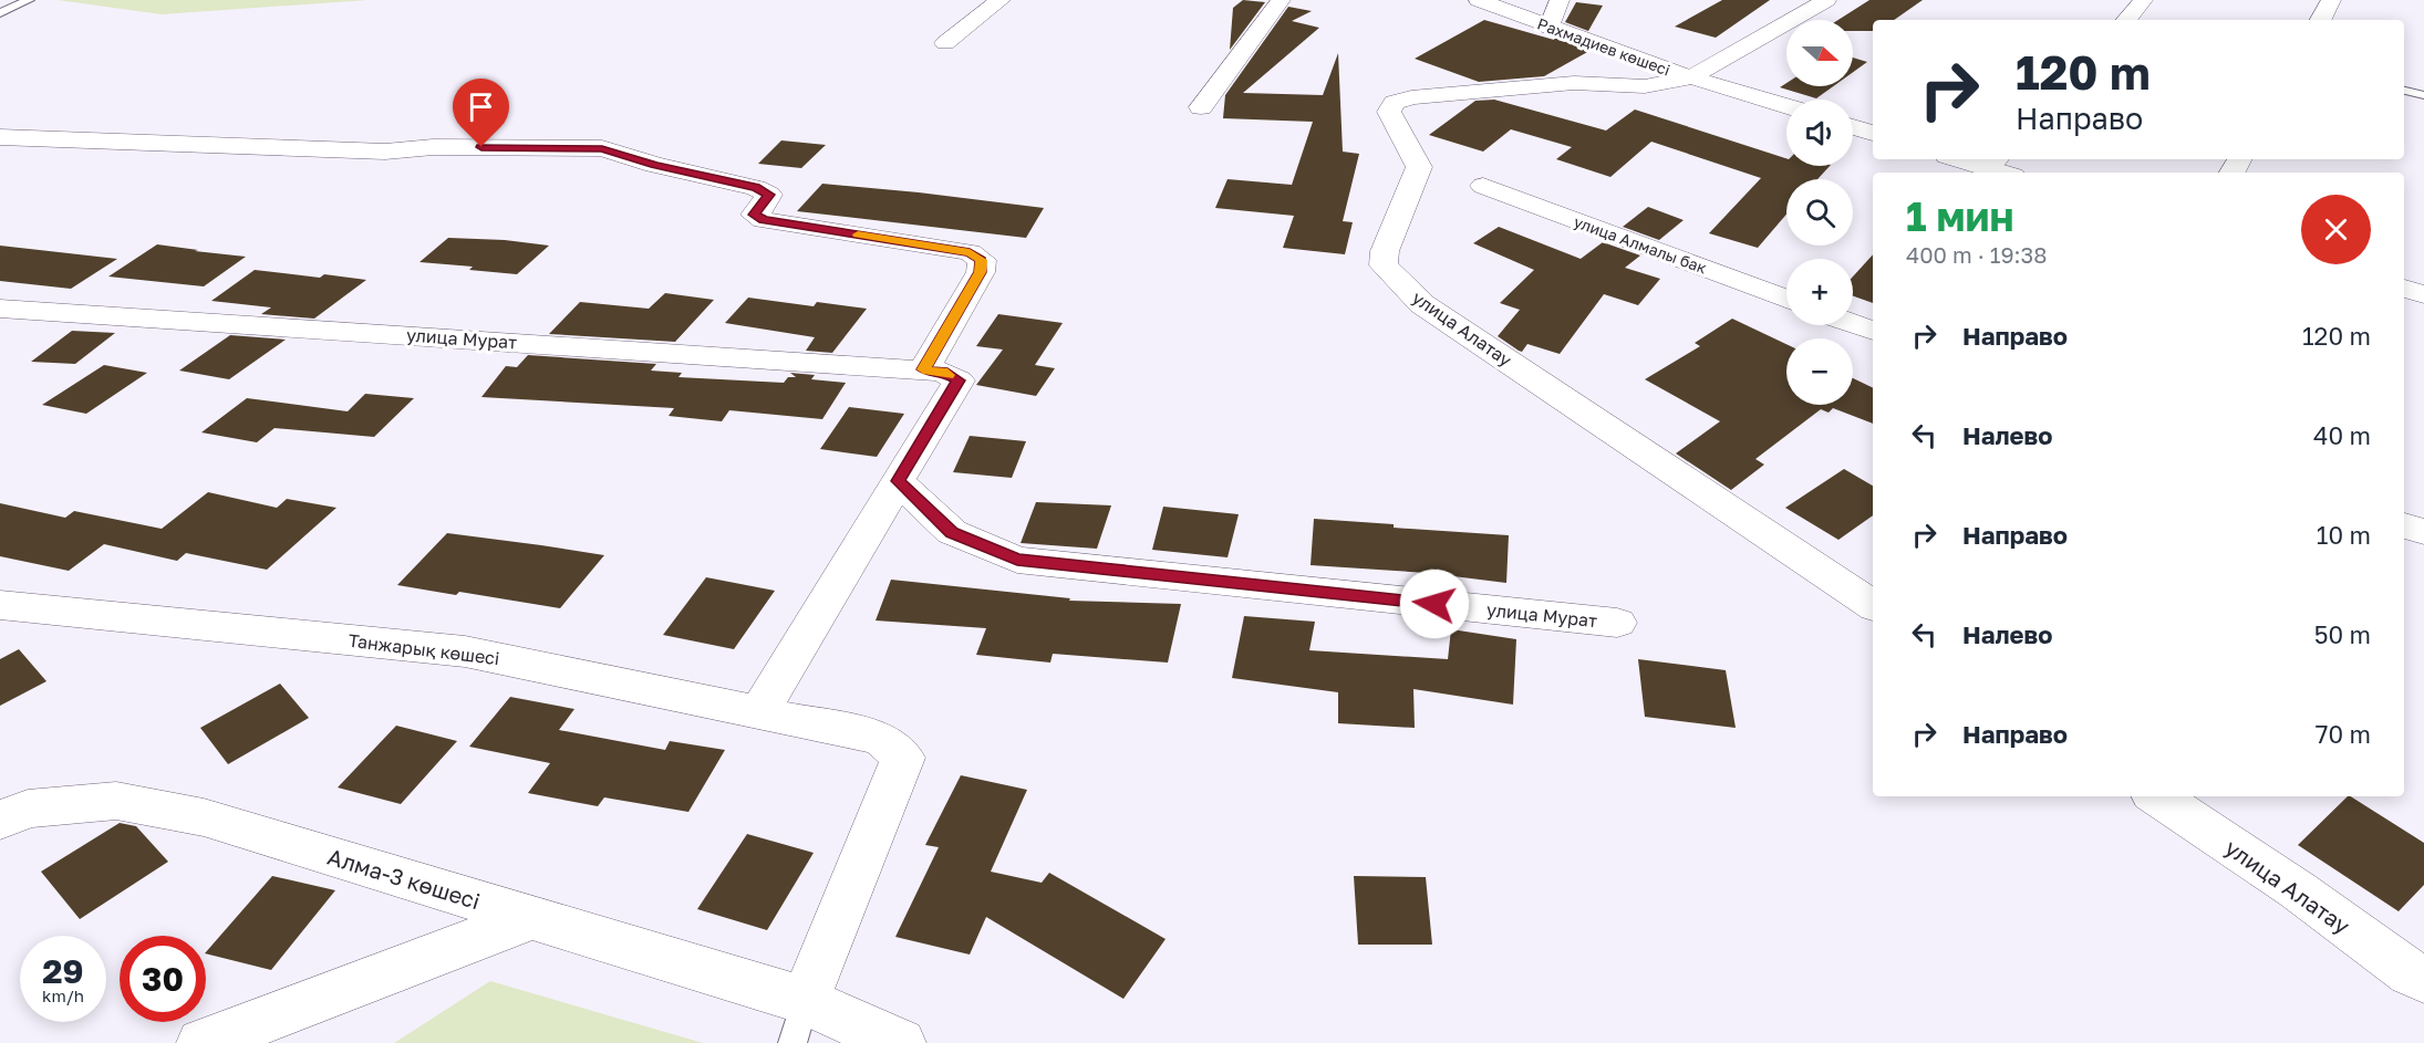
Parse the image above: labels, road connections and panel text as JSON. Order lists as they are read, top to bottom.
{
  "streets": {
    "street": [
      "Рахмадиев көшесі",
      "улица Алмалы бак",
      "улица Алатау",
      "улица Мурат",
      "Танжарық көшесі",
      "Алма-3 көшесі"
    ]
  },
  "crossings": [
    ["Рахмадиев көшесі", "улица Алатау"],
    ["Танжарық көшесі", "Алма-3 көшесі"]
  ],
  "north": "right",
  "page": {
    "map_buttons": ["+", "−"],
    "turn": ["120 m", "Направо"],
    "heading": ["1 мин", "400 m · 19:38"],
    "list": [
      {
        "name": "Направо",
        "value": "120 m"
      },
      {
        "name": "Налево",
        "value": "40 m"
      },
      {
        "name": "Направо",
        "value": "10 m"
      },
      {
        "name": "Налево",
        "value": "50 m"
      },
      {
        "name": "Направо",
        "value": "70 m"
      }
    ],
    "speed": "29 km/h",
    "limit": "30"
  }
}
